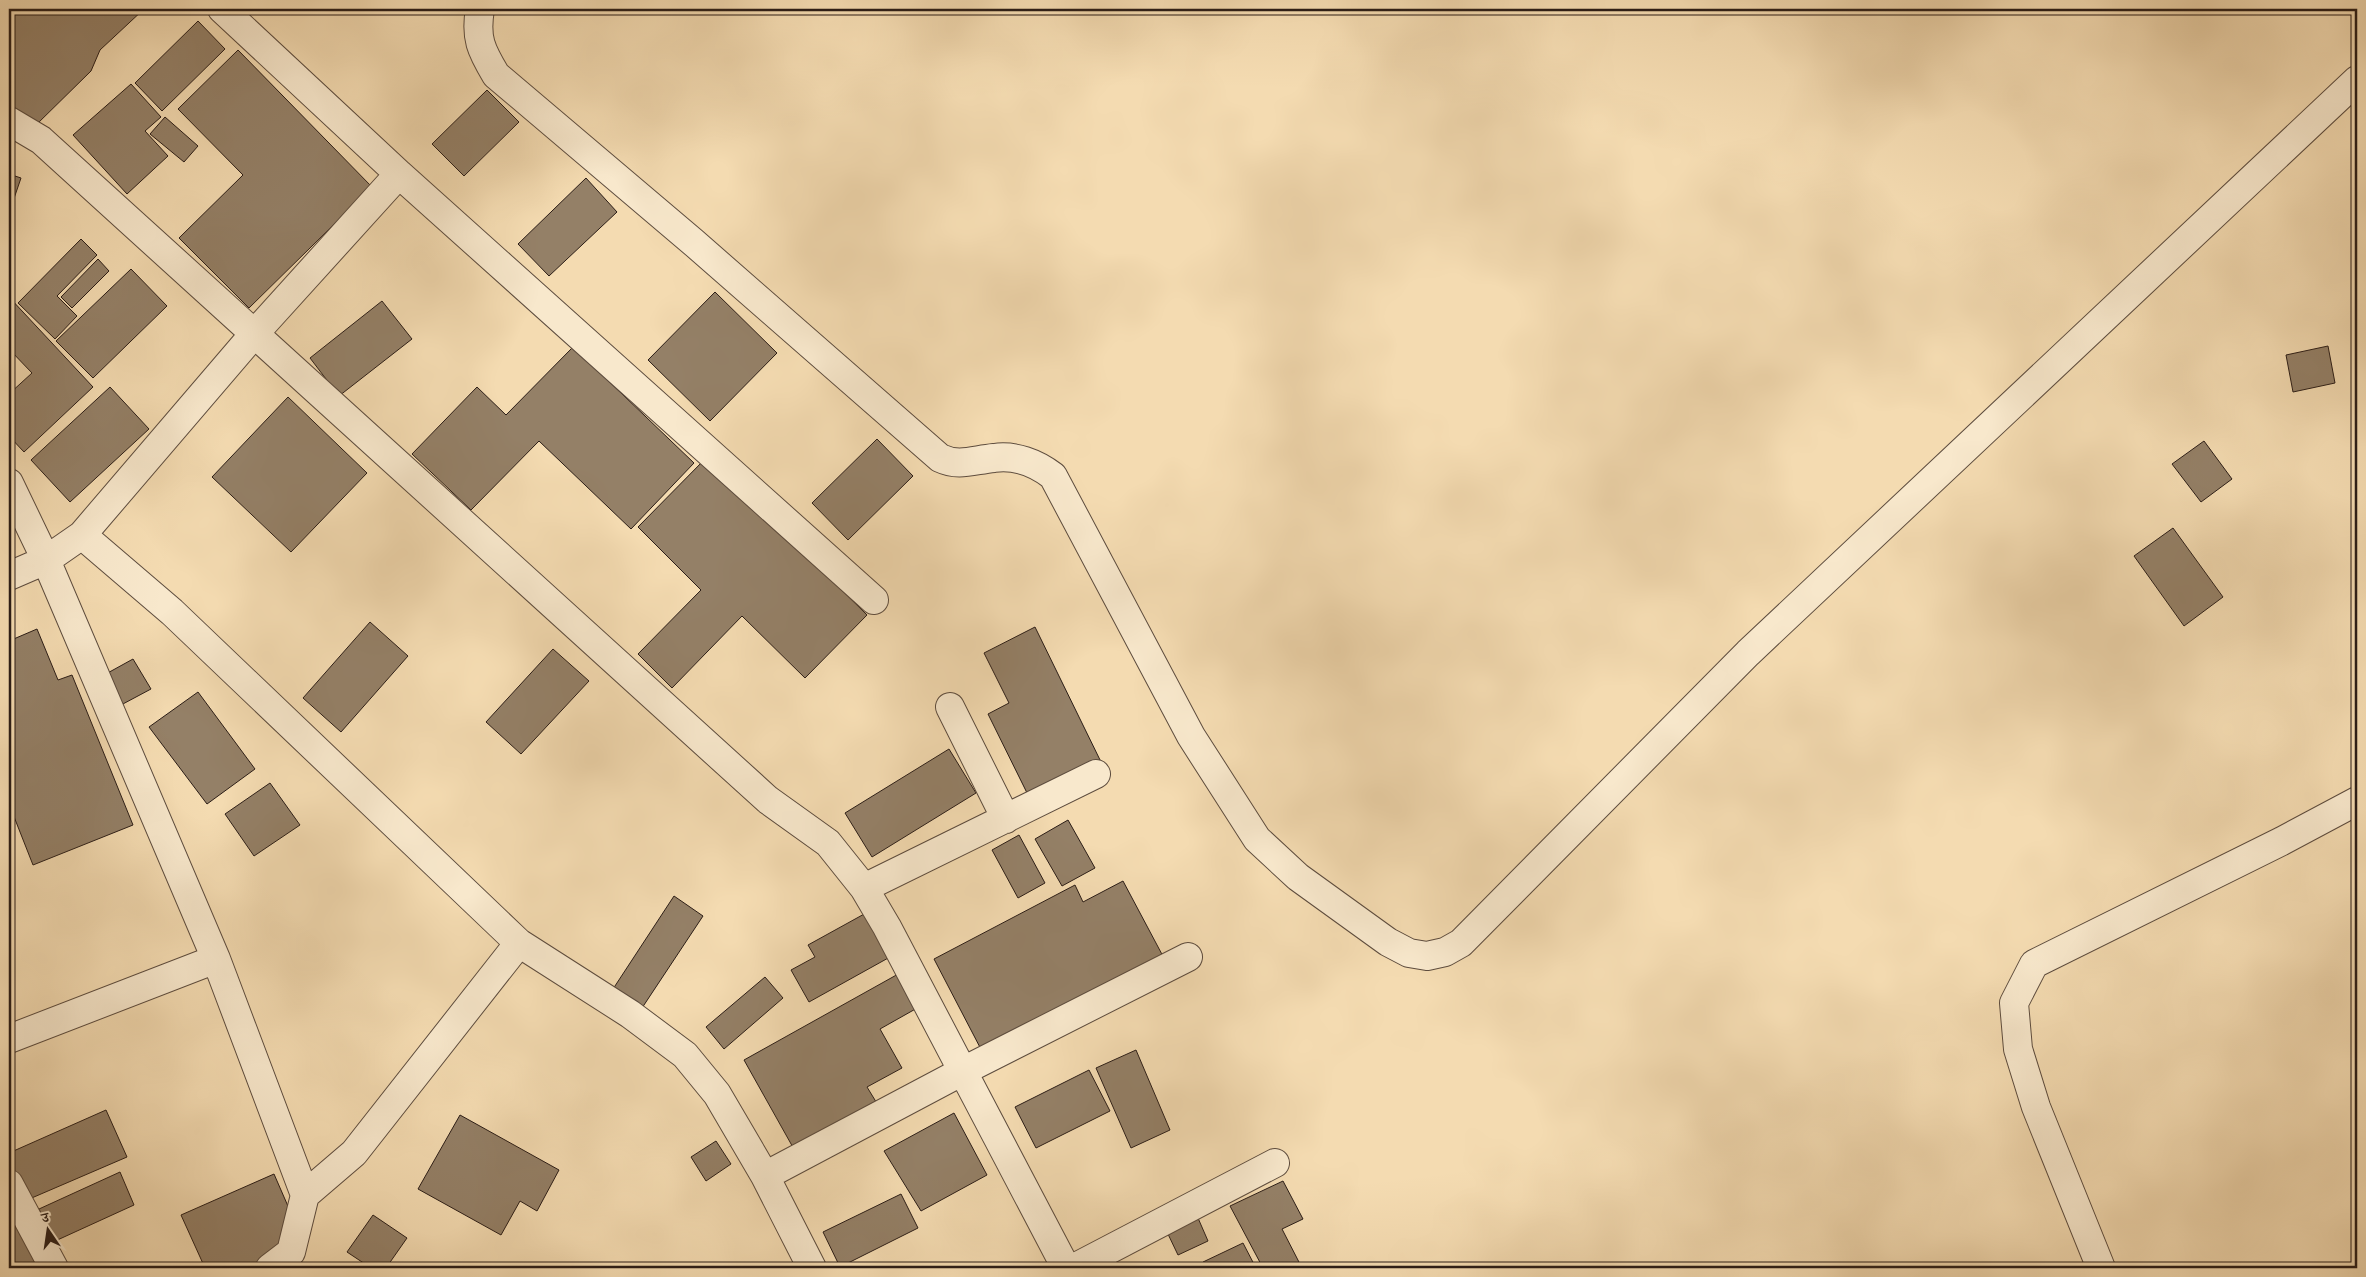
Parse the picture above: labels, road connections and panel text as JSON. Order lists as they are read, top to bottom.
{
  "north": "top"
}
